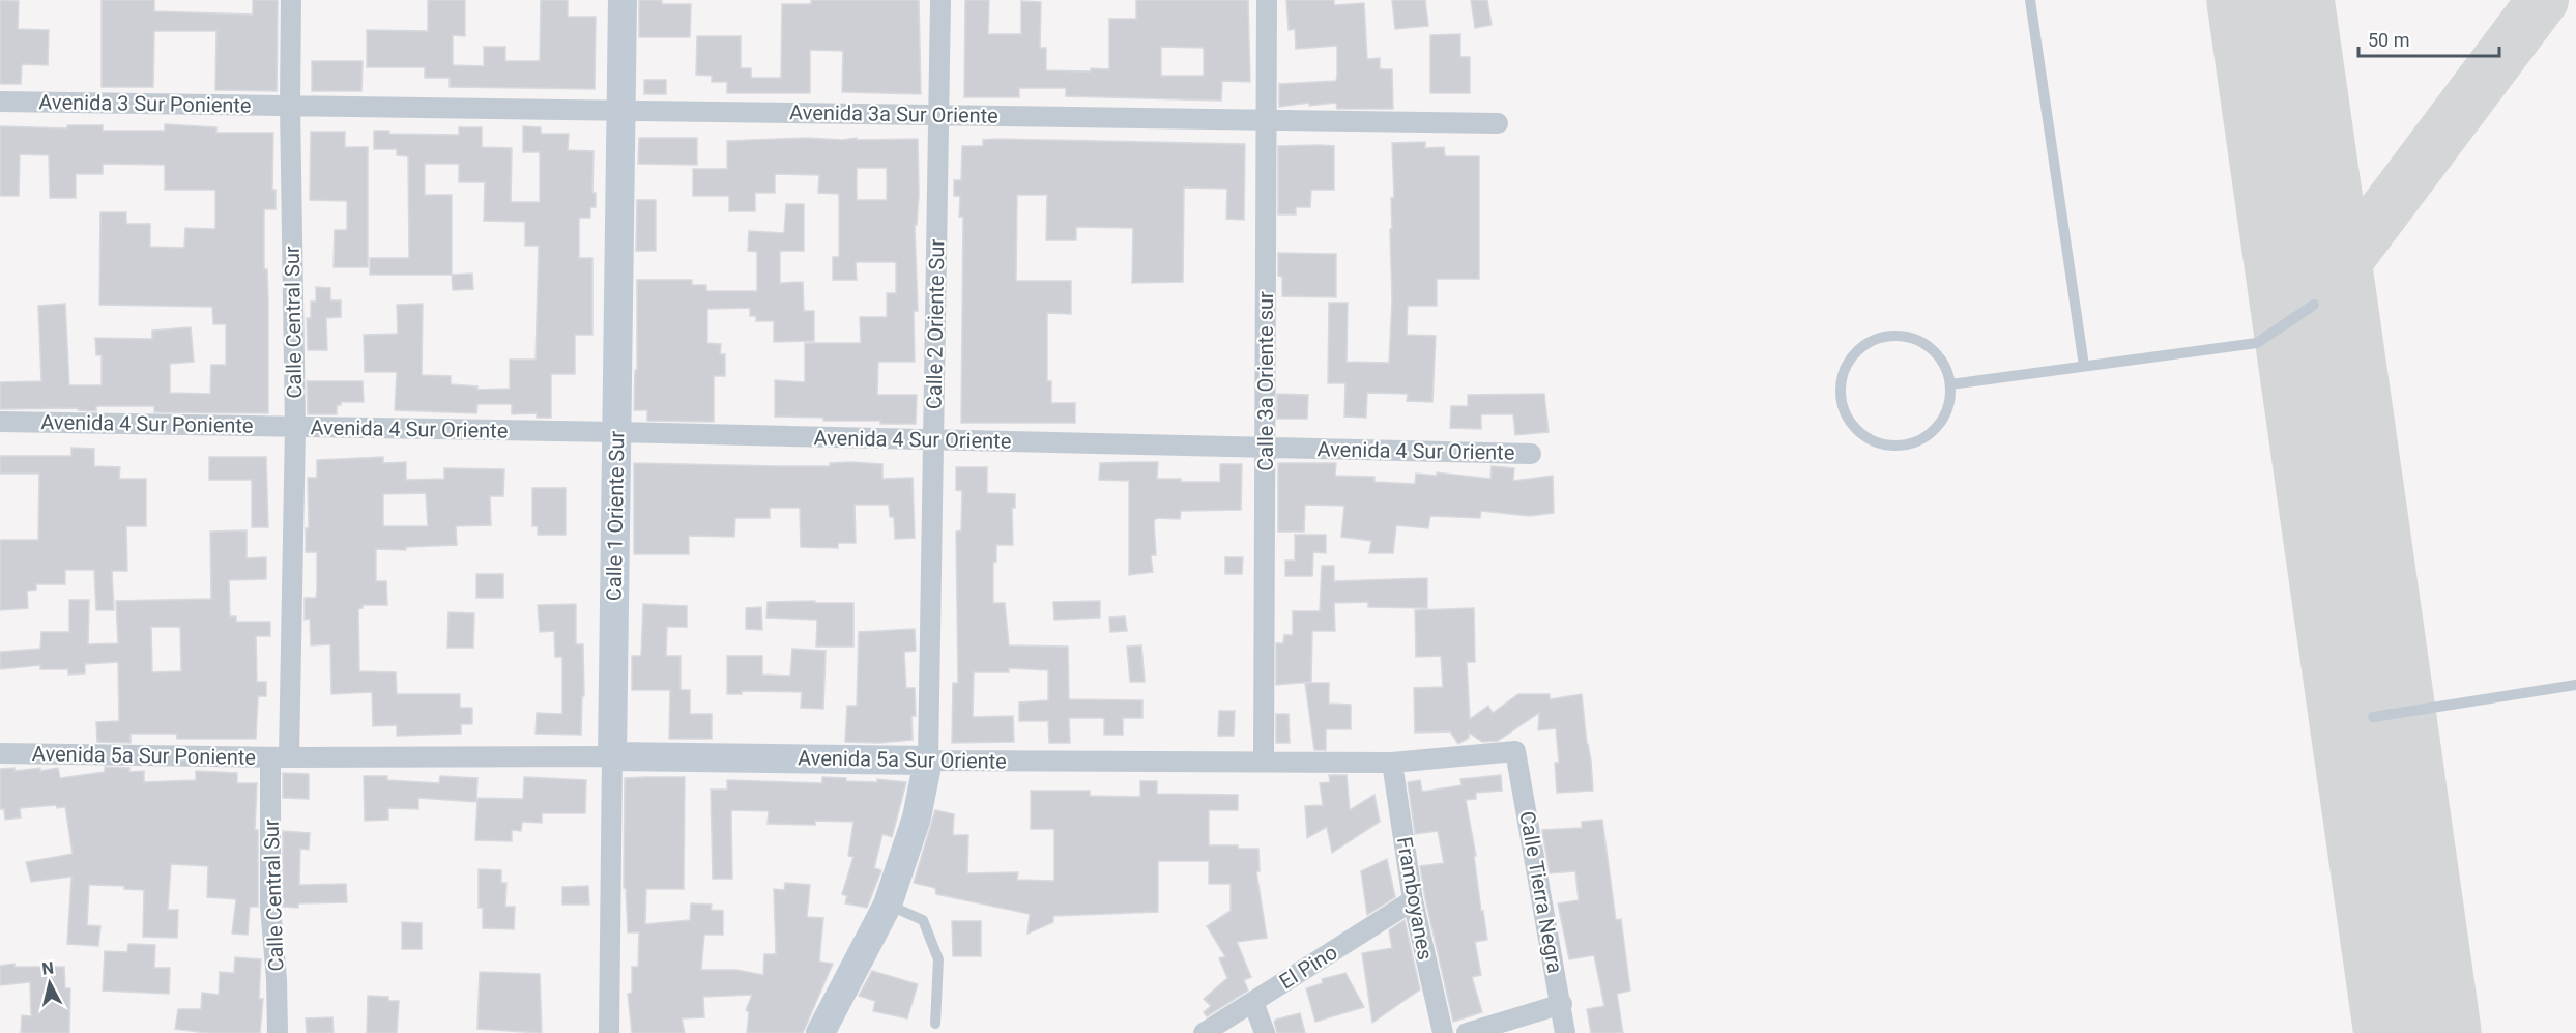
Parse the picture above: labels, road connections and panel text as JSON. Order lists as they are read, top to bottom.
{
  "streets": {
    "street": [
      "Avenida 3 Sur Poniente",
      "Avenida 3a Sur Oriente",
      "Calle Central Sur",
      "Calle 2 Oriente Sur",
      "Calle 3a Oriente sur",
      "Avenida 4 Sur Poniente",
      "Avenida 4 Sur Oriente",
      "Calle 1 Oriente Sur",
      "Avenida 5a Sur Poniente",
      "Avenida 5a Sur Oriente",
      "Calle Tierra Negra",
      "Framboyanes",
      "El Pino"
    ]
  },
  "crossings": [
    ["Avenida 3 Sur Poniente", "Avenida 3a Sur Oriente"],
    ["Avenida 3 Sur Poniente", "Calle Central Sur"],
    ["Avenida 3a Sur Oriente", "Calle Central Sur"],
    ["Avenida 3a Sur Oriente", "Calle 2 Oriente Sur"],
    ["Avenida 3a Sur Oriente", "Calle 3a Oriente sur"],
    ["Avenida 3a Sur Oriente", "Calle 1 Oriente Sur"],
    ["Calle Central Sur", "Avenida 4 Sur Poniente"],
    ["Calle Central Sur", "Avenida 4 Sur Oriente"],
    ["Calle Central Sur", "Avenida 5a Sur Poniente"],
    ["Calle Central Sur", "Avenida 5a Sur Oriente"],
    ["Calle 2 Oriente Sur", "Avenida 4 Sur Oriente"],
    ["Calle 2 Oriente Sur", "Avenida 5a Sur Oriente"],
    ["Calle 3a Oriente sur", "Avenida 4 Sur Oriente"],
    ["Calle 3a Oriente sur", "Avenida 5a Sur Oriente"],
    ["Avenida 4 Sur Poniente", "Avenida 4 Sur Oriente"],
    ["Avenida 4 Sur Oriente", "Calle 1 Oriente Sur"],
    ["Calle 1 Oriente Sur", "Avenida 5a Sur Oriente"],
    ["Avenida 5a Sur Poniente", "Avenida 5a Sur Oriente"],
    ["Avenida 5a Sur Oriente", "Calle Tierra Negra"],
    ["Avenida 5a Sur Oriente", "Framboyanes"],
    ["Framboyanes", "El Pino"]
  ],
  "scale_bar": "50 m",
  "north": "top"
}
